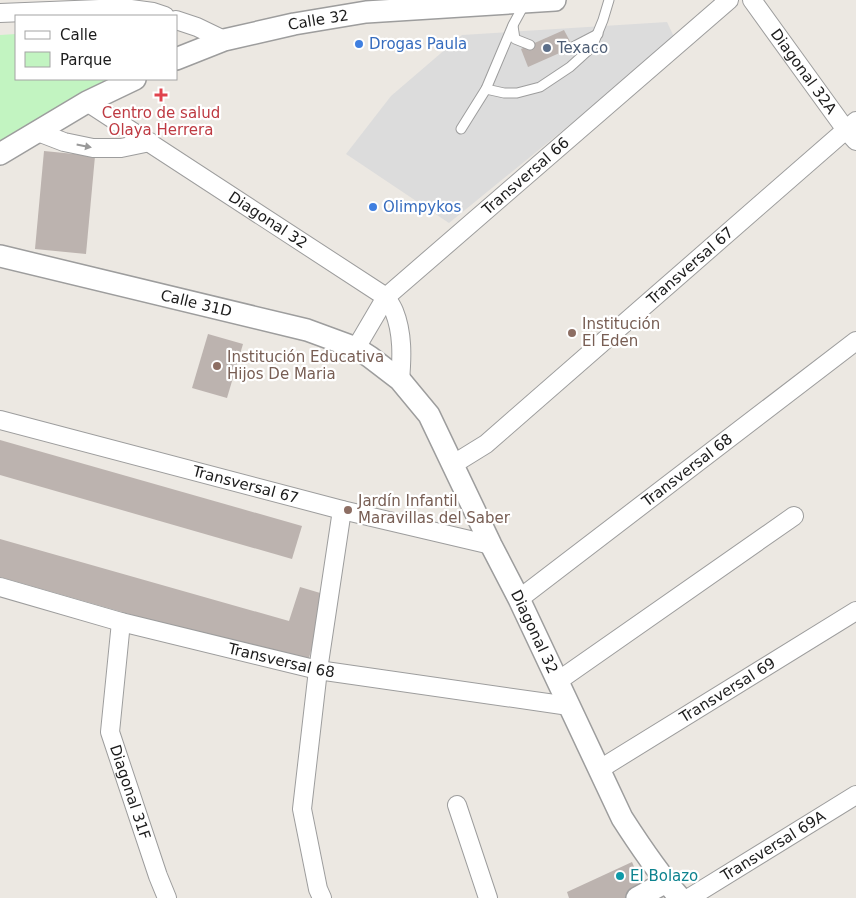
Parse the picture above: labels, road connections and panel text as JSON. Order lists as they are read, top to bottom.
{
  "streets": {
    "street": [
      "Calle 32",
      "Diagonal 32A",
      "Transversal 66",
      "Diagonal 32",
      "Transversal 67",
      "Calle 31D",
      "Transversal 68",
      "Transversal 69",
      "Diagonal 31F",
      "Transversal 69A"
    ]
  },
  "crossings": [
    ["Diagonal 32A", "Transversal 67"],
    ["Transversal 66", "Diagonal 32"],
    ["Transversal 66", "Calle 31D"],
    ["Diagonal 32", "Transversal 67"],
    ["Diagonal 32", "Calle 31D"],
    ["Diagonal 32", "Transversal 68"],
    ["Diagonal 32", "Transversal 69"],
    ["Transversal 68", "Diagonal 31F"]
  ],
  "places": {
    "other": [
      "Drogas Paula",
      "Texaco",
      "Olimpykos",
      "Institución El Eden",
      "Institución Educativa Hijos De Maria",
      "Jardín Infantil Maravillas del Saber",
      "El Bolazo"
    ],
    "health": ["Centro de salud Olaya Herrera"]
  },
  "legend": ["Calle", "Parque"]
}
